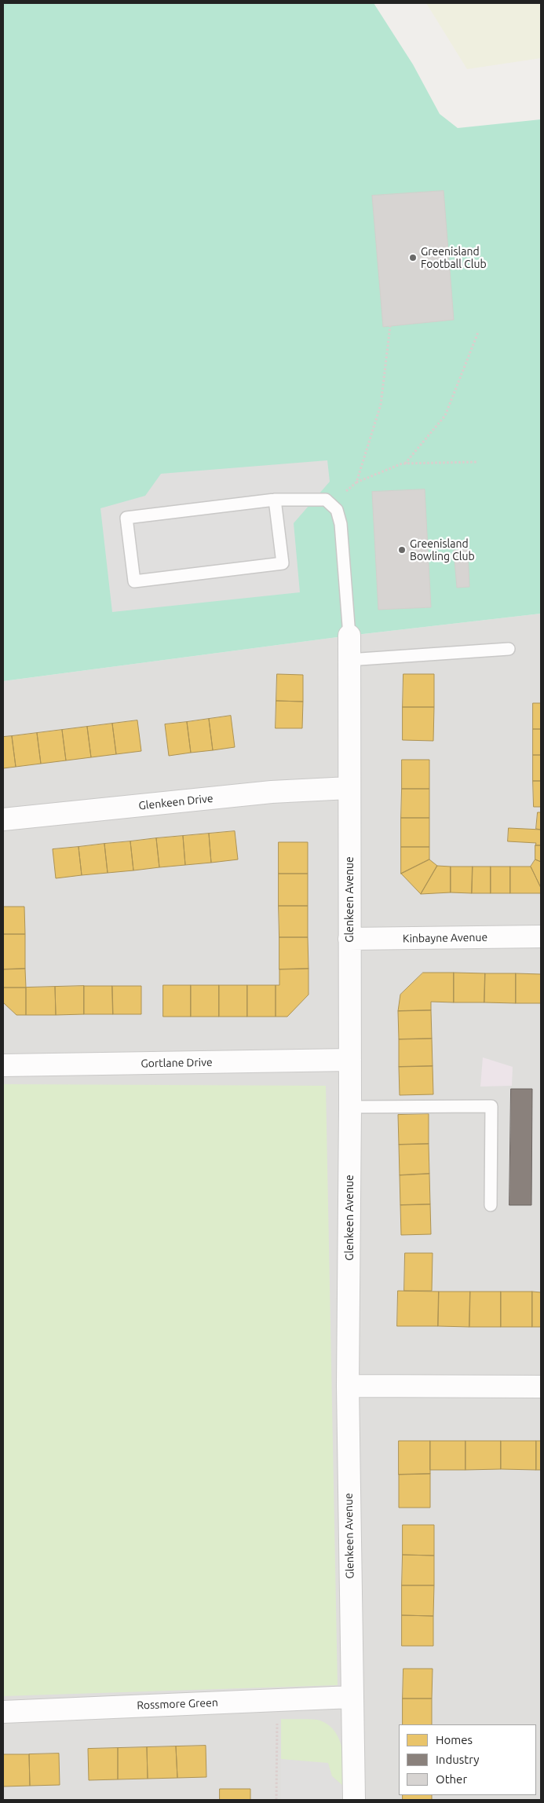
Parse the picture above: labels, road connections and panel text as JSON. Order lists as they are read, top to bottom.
{
  "streets": {
    "street": [
      "Glenkeen Drive",
      "Glenkeen Avenue",
      "Kinbayne Avenue",
      "Gortlane Drive",
      "Rossmore Green"
    ]
  },
  "crossings": [
    ["Glenkeen Drive", "Glenkeen Avenue"],
    ["Glenkeen Avenue", "Kinbayne Avenue"],
    ["Glenkeen Avenue", "Gortlane Drive"],
    ["Glenkeen Avenue", "Rossmore Green"]
  ],
  "places": ["Greenisland Football Club", "Greenisland Bowling Club"],
  "legend": ["Homes", "Industry", "Other"]
}
